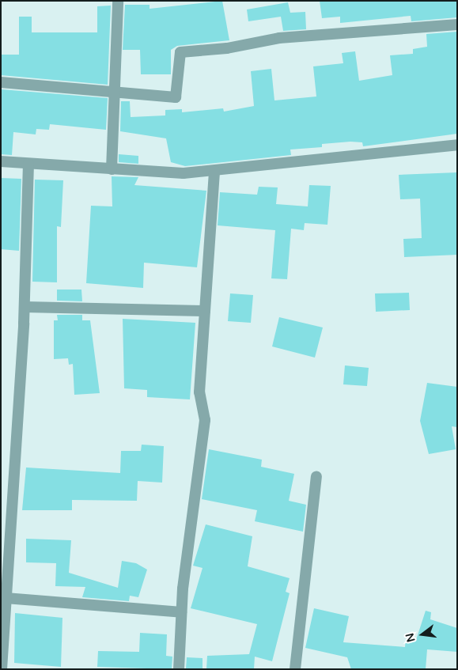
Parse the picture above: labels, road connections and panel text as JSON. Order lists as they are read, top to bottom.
{
  "north": "left"
}
